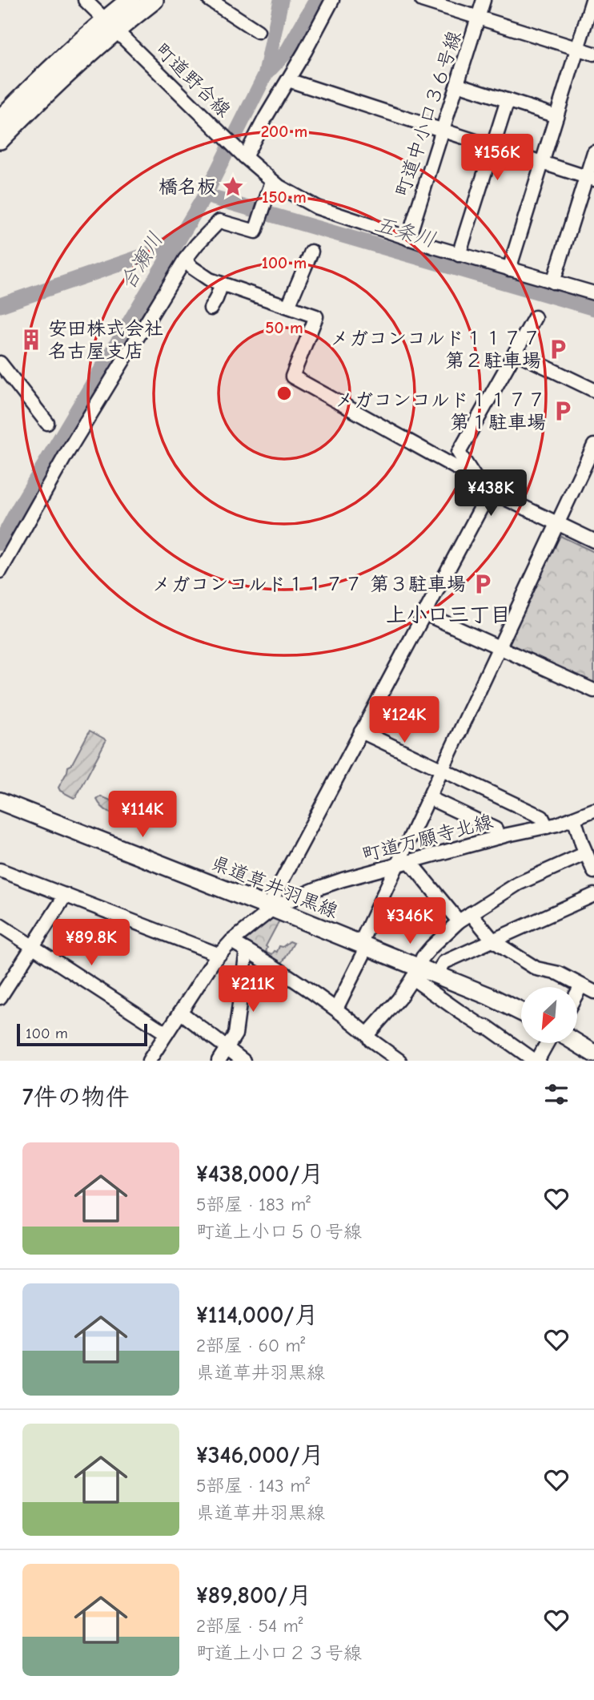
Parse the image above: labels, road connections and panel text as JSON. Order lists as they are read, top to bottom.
{
  "streets": {
    "main road": ["県道草井羽黒線"],
    "street": ["町道野合線", "町道中小口３６号線", "町道万願寺北線"]
  },
  "crossings": [
    ["町道野合線", "町道中小口３６号線"],
    ["町道万願寺北線", "県道草井羽黒線"]
  ],
  "districts": ["上小口三丁目"],
  "water": ["五条川", "合瀬川"],
  "places": {
    "place": ["橋名板"],
    "building": ["安田株式会社 名古屋支店"],
    "parking": ["メガコンコルド１１７７ 第２駐車場", "メガコンコルド１１７７ 第１駐車場", "メガコンコルド１１７７ 第３駐車場"]
  },
  "scale_bar": "100 m",
  "north": "bottom left",
  "page": {
    "price": [
      "¥156K",
      "¥438K",
      "¥124K",
      "¥114K",
      "¥346K",
      "¥89.8K",
      "¥211K"
    ],
    "scale": "100 m",
    "heading": "7件の物件",
    "list": [
      {
        "name": "¥438,000/月",
        "note": "5部屋 · 183 m² · 町道上小口５０号線"
      },
      {
        "name": "¥114,000/月",
        "note": "2部屋 · 60 m² · 県道草井羽黒線"
      },
      {
        "name": "¥346,000/月",
        "note": "5部屋 · 143 m² · 県道草井羽黒線"
      },
      {
        "name": "¥89,800/月",
        "note": "2部屋 · 54 m² · 町道上小口２３号線"
      }
    ]
  },
  "rings": [
    "200 m",
    "150 m",
    "100 m",
    "50 m"
  ]
}
